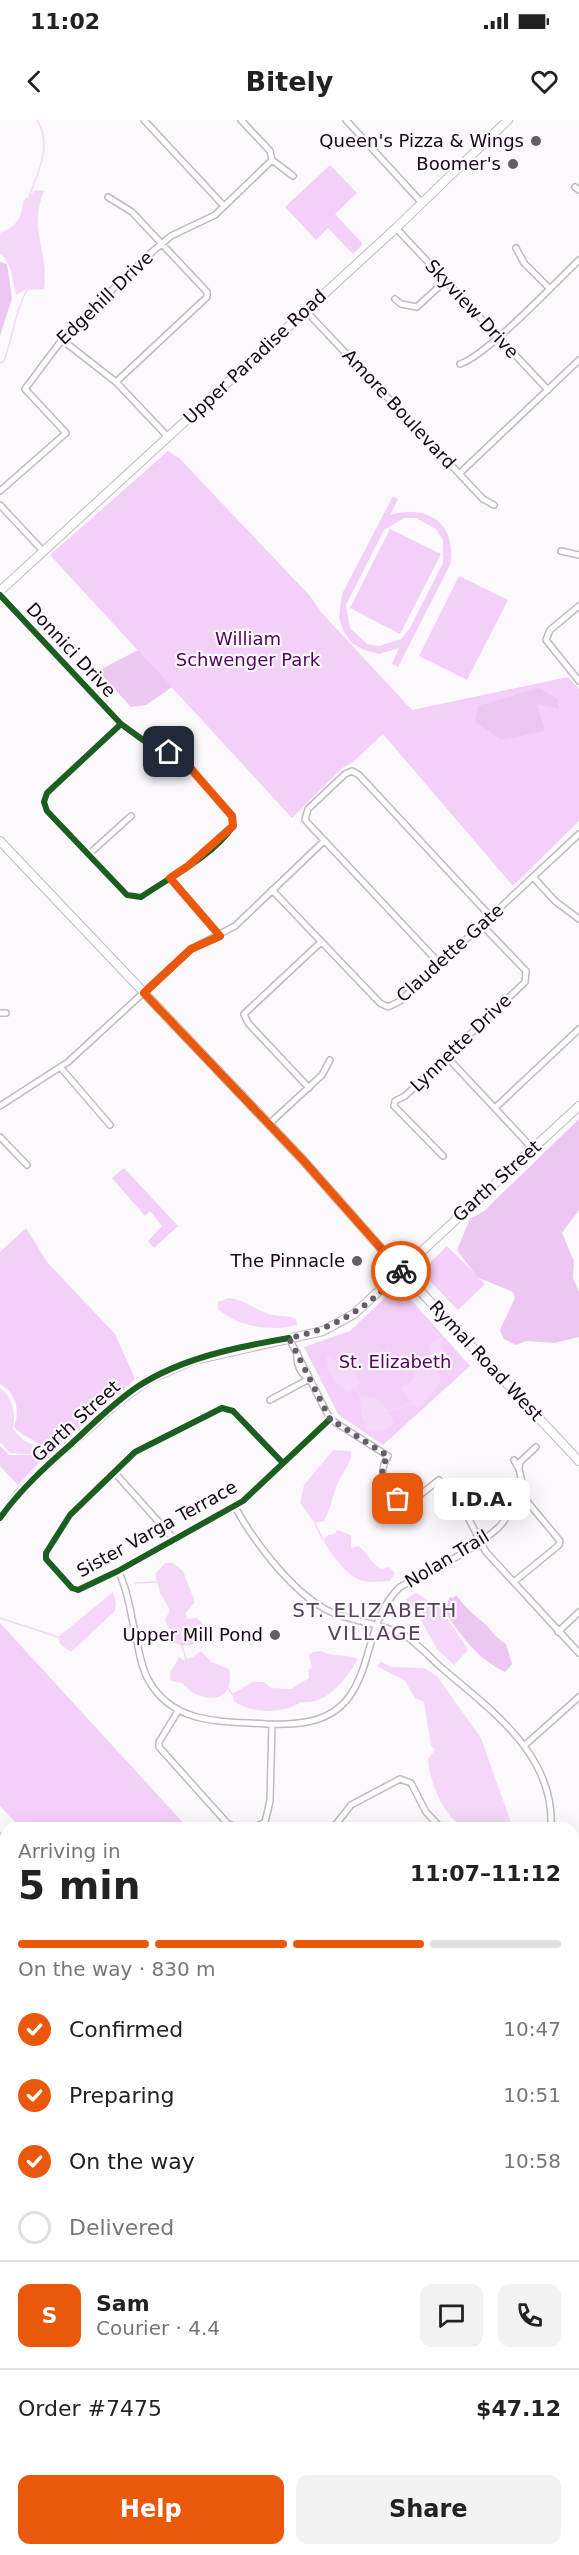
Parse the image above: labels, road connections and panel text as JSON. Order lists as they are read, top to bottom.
{
  "streets": {
    "main road": ["Upper Paradise Road", "Garth Street", "Rymal Road West"],
    "street": [
      "Edgehill Drive",
      "Skyview Drive",
      "Amore Boulevard",
      "Donnici Drive",
      "Claudette Gate",
      "Lynnette Drive",
      "Sister Varga Terrace",
      "Nolan Trail"
    ]
  },
  "crossings": [
    ["Skyview Drive", "Upper Paradise Road"],
    ["Upper Paradise Road", "Amore Boulevard"],
    ["Upper Paradise Road", "Donnici Drive"],
    ["Claudette Gate", "Lynnette Drive"],
    ["Garth Street", "Rymal Road West"]
  ],
  "districts": ["ST. ELIZABETH VILLAGE"],
  "parks": ["William Schwenger Park", "St. Elizabeth"],
  "places": [
    "Queen's Pizza & Wings",
    "Boomer's",
    "The Pinnacle",
    "I.D.A.",
    "Upper Mill Pond"
  ],
  "page": {
    "status": "11:02",
    "header": "Bitely",
    "bubble": "I.D.A.",
    "heading": ["5 min", "Arriving in", "11:07–11:12"],
    "panel": [
      "Sam",
      "Courier · 4.4",
      "Order #7475",
      "$47.12"
    ],
    "bar": "On the way · 830 m",
    "list": [
      ["Confirmed", "10:47"],
      ["Preparing", "10:51"],
      ["On the way", "10:58"],
      "Delivered"
    ],
    "round": "S",
    "buttons": ["Help", "Share"]
  }
}
